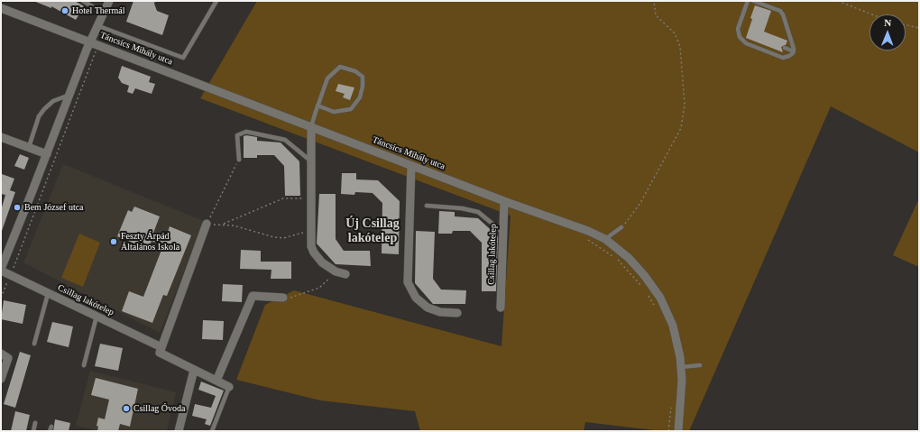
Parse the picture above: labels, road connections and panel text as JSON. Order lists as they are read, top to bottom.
{
  "streets": {
    "street": ["Táncsics Mihály utca", "Csillag lakótelep"]
  },
  "crossings": [
    ["Táncsics Mihály utca", "Csillag lakótelep"]
  ],
  "districts": ["Új Csillag lakótelep"],
  "places": [
    "Hotel Thermál",
    "Bem József utca",
    "Feszty Árpád Általános Iskola",
    "Csillag Óvoda"
  ],
  "north": "top"
}
